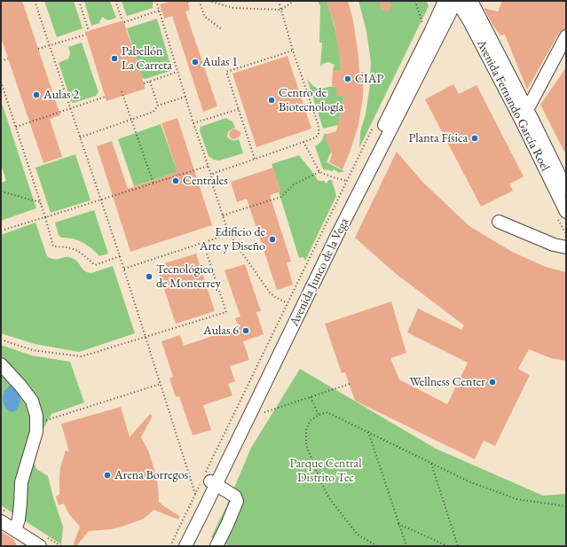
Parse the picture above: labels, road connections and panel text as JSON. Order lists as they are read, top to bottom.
{
  "streets": {
    "street": ["Avenida Fernando García Roel", "Avenida Junco de la Vega"]
  },
  "crossings": [
    ["Avenida Fernando García Roel", "Avenida Junco de la Vega"]
  ],
  "parks": ["Parque Central Distrito Tec"],
  "places": [
    "Pabellón La Carreta",
    "Aulas 1",
    "CIAP",
    "Aulas 2",
    "Centro de Biotecnología",
    "Planta Física",
    "Centrales",
    "Edificio de Arte y Diseño",
    "Tecnológico de Monterrey",
    "Aulas 6",
    "Wellness Center",
    "Arena Borregos"
  ]
}
